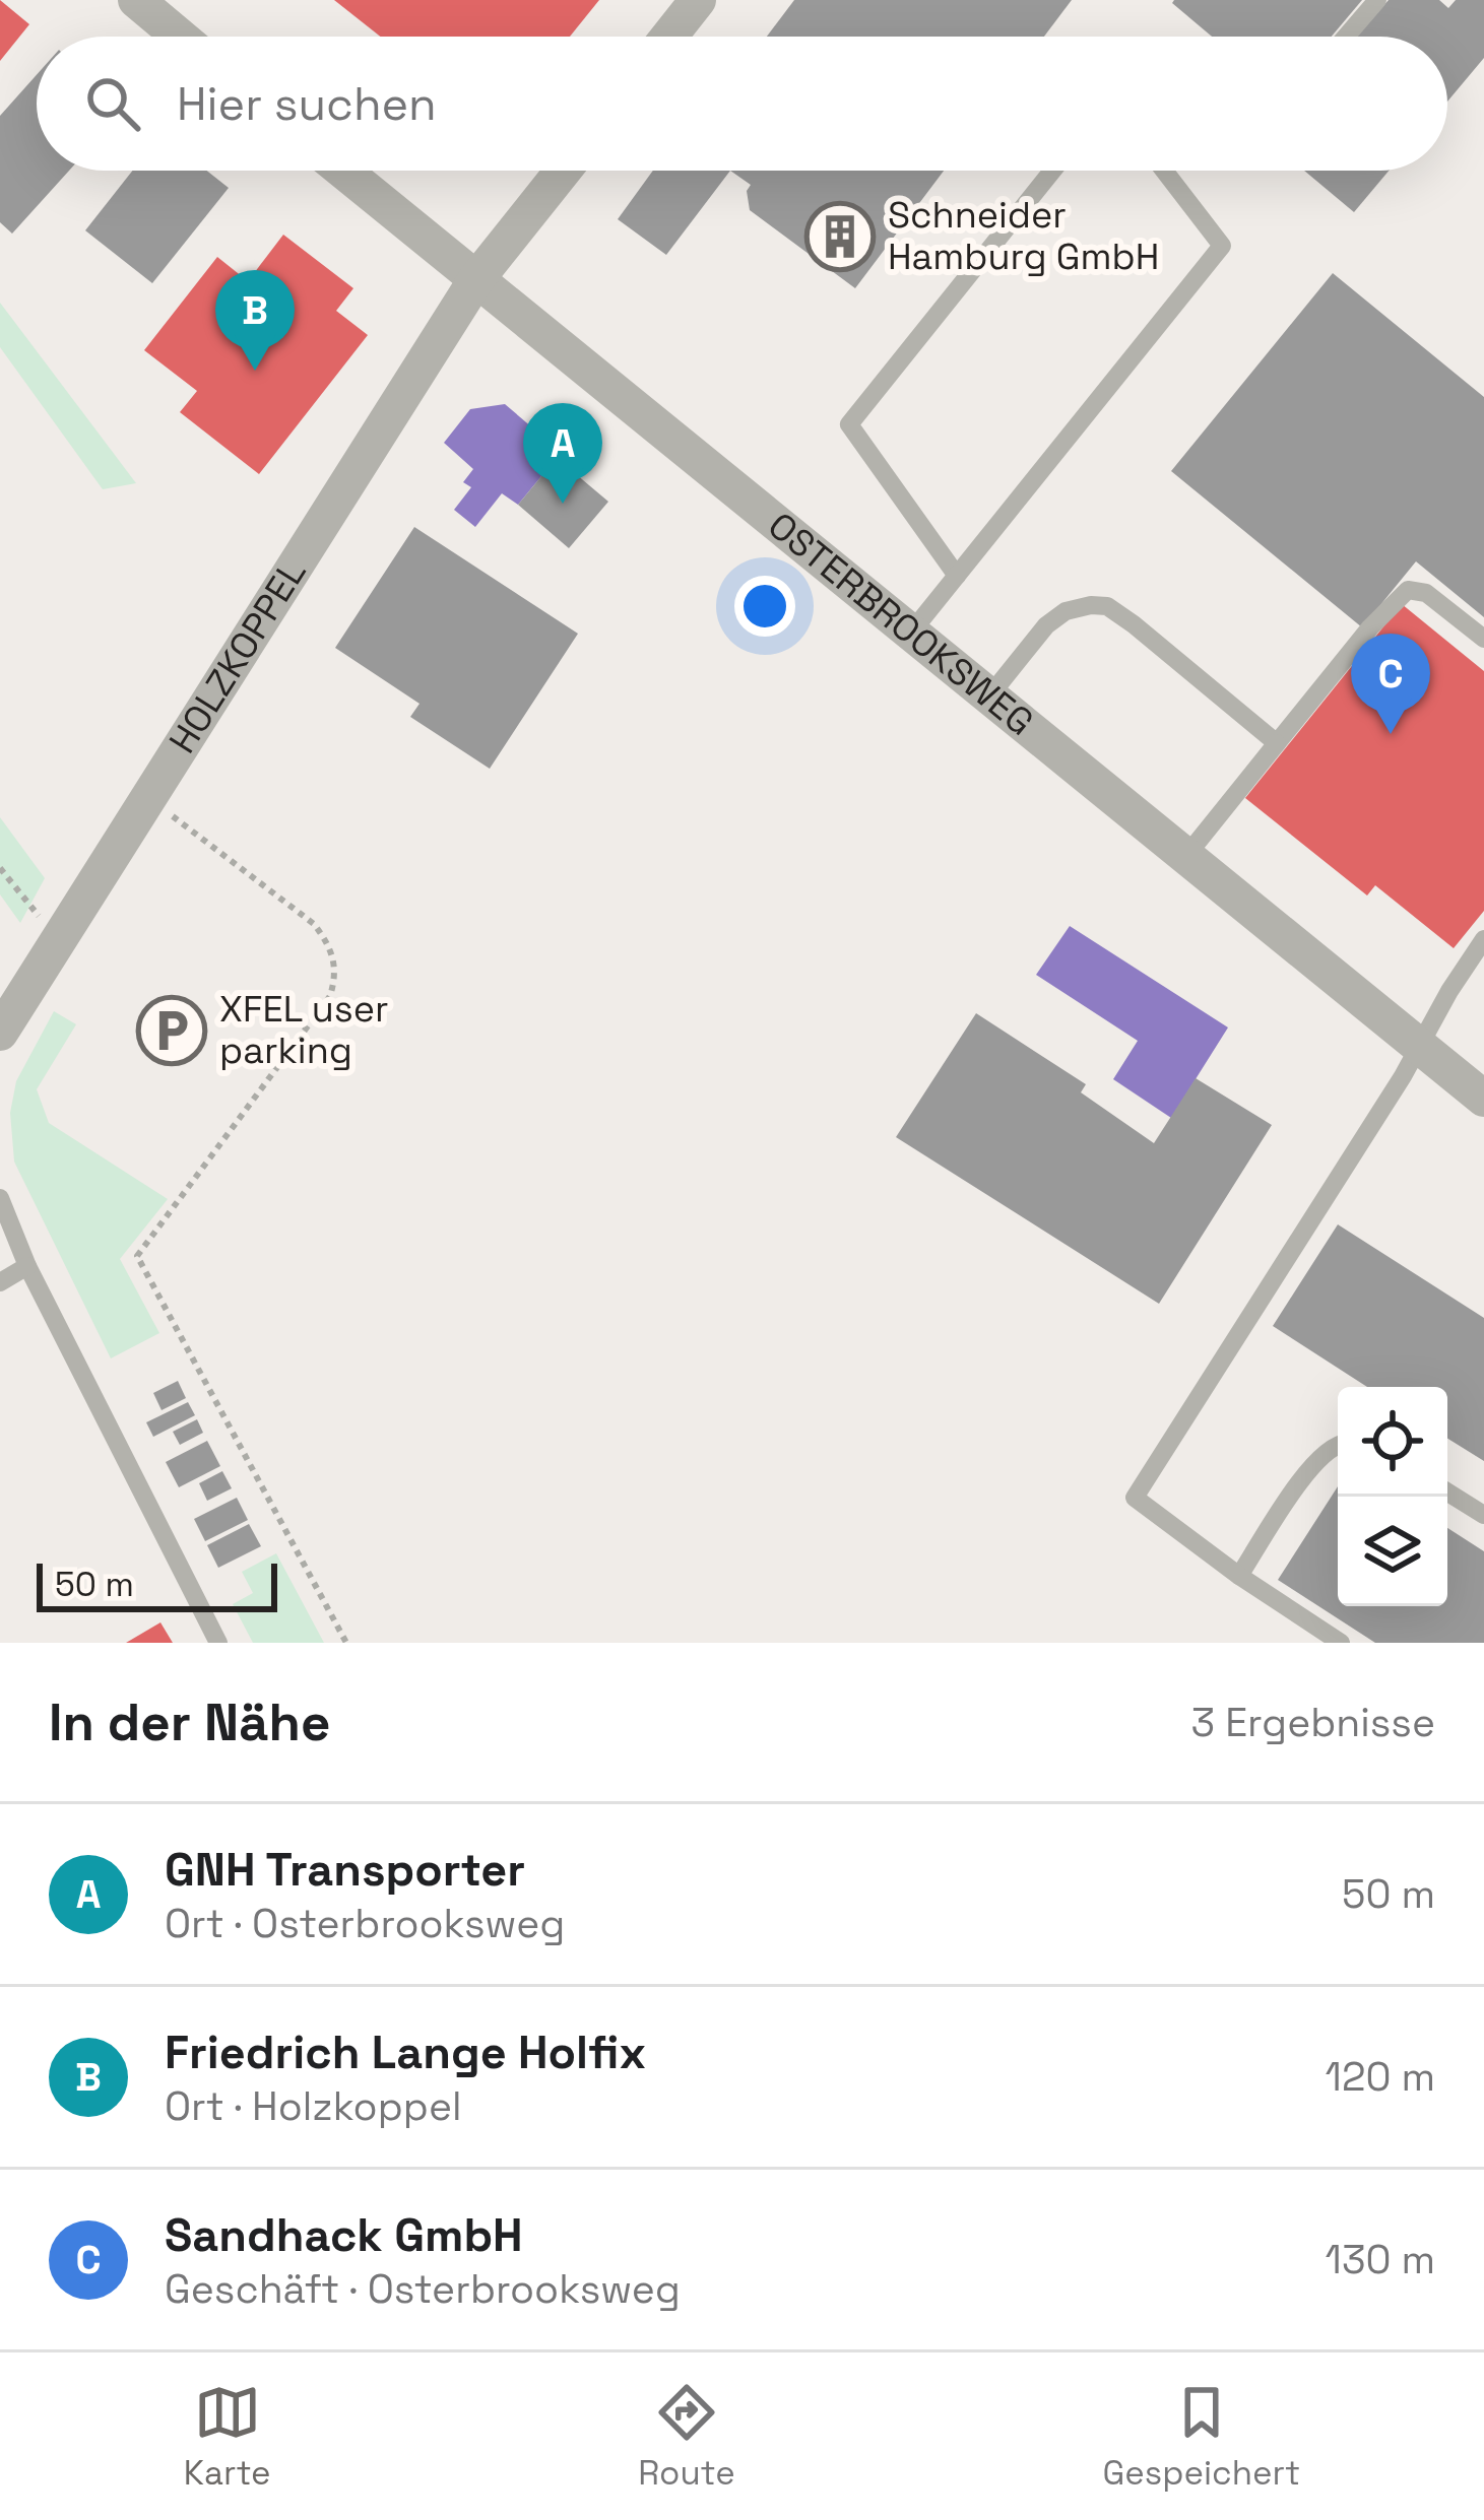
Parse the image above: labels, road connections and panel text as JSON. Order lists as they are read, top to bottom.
{
  "streets": {
    "street": ["OSTERBROOKSWEG", "HOLZKOPPEL"]
  },
  "crossings": [
    ["OSTERBROOKSWEG", "HOLZKOPPEL"]
  ],
  "places": {
    "building": ["Schneider Hamburg GmbH"],
    "parking": ["XFEL user parking"]
  },
  "scale_bar": "50 m",
  "page": {
    "search": "Hier suchen",
    "pins": ["B", "A", "C"],
    "scale": "50 m",
    "heading": ["In der Nähe", "3 Ergebnisse"],
    "list": [
      {
        "mark": "A",
        "name": "GNH Transporter",
        "note": "Ort · Osterbrooksweg",
        "value": "50 m"
      },
      {
        "mark": "B",
        "name": "Friedrich Lange Holfix",
        "note": "Ort · Holzkoppel",
        "value": "120 m"
      },
      {
        "mark": "C",
        "name": "Sandhack GmbH",
        "note": "Geschäft · Osterbrooksweg",
        "value": "130 m"
      }
    ],
    "nav": ["Karte", "Route", "Gespeichert"]
  }
}
